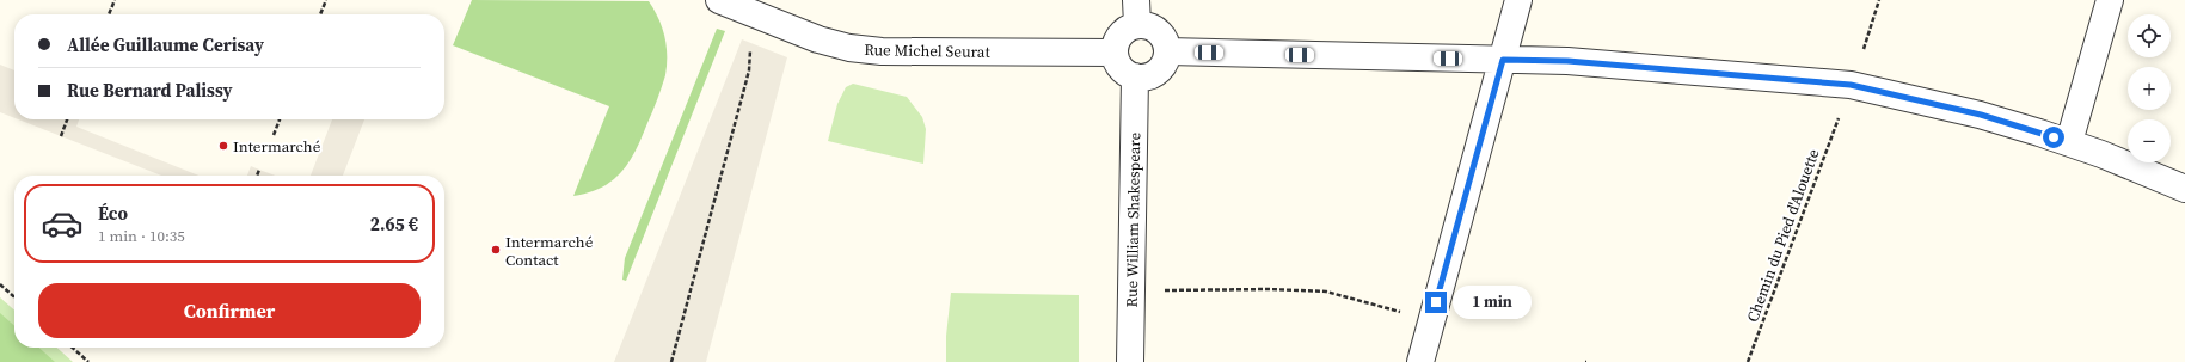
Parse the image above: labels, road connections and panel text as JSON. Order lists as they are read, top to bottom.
{
  "streets": {
    "street": ["Rue Michel Seurat", "Rue William Shakespeare"],
    "path": ["Chemin du Pied d'Alouette"]
  },
  "crossings": [
    ["Rue Michel Seurat", "Rue William Shakespeare"]
  ],
  "places": ["Intermarché", "Intermarché Contact"],
  "page": {
    "map_buttons": ["+", "−"],
    "banner": ["Allée Guillaume Cerisay", "Rue Bernard Palissy"],
    "list": [
      {
        "name": "Éco",
        "note": "1 min · 10:35",
        "value": "2.65 €"
      }
    ],
    "buttons": "Confirmer",
    "bubble": "1 min"
  }
}
